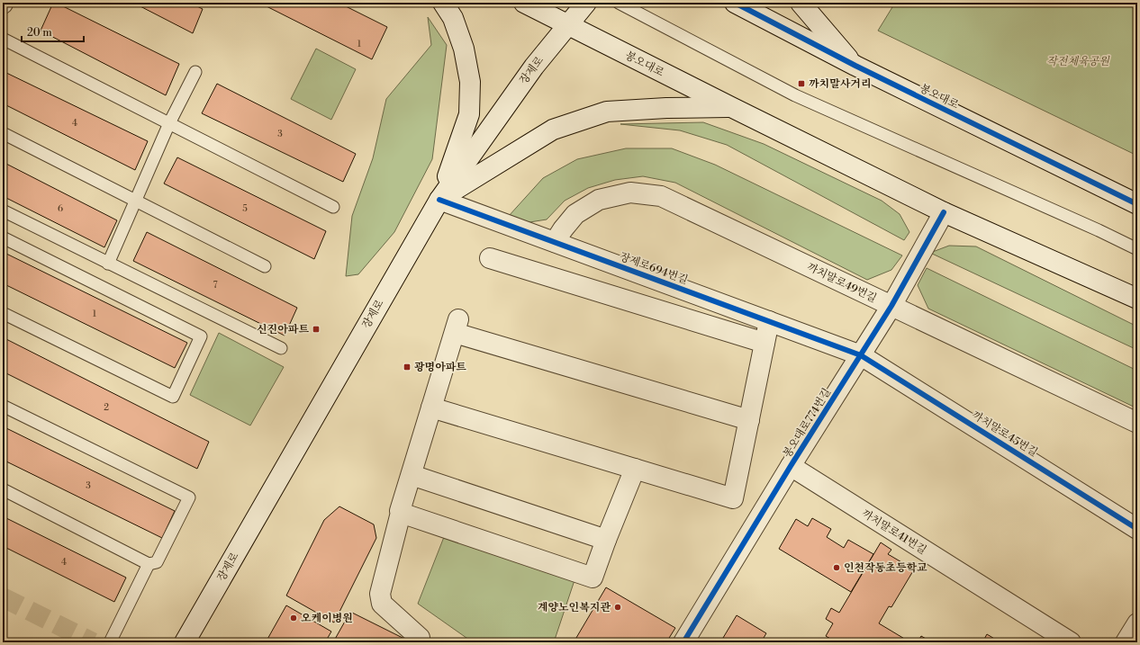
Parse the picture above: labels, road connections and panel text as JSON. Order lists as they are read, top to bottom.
{
  "streets": {
    "street": [
      "봉오대로",
      "장제로",
      "장제로694번길",
      "까치말로49번길",
      "봉오대로774번길",
      "까치말로45번길",
      "까치말로41번길"
    ]
  },
  "crossings": [
    ["봉오대로", "장제로"],
    ["봉오대로", "봉오대로774번길"],
    ["장제로", "장제로694번길"],
    ["장제로694번길", "까치말로49번길"],
    ["장제로694번길", "봉오대로774번길"],
    ["장제로694번길", "까치말로45번길"],
    ["까치말로49번길", "봉오대로774번길"],
    ["봉오대로774번길", "까치말로45번길"],
    ["봉오대로774번길", "까치말로41번길"]
  ],
  "parks": ["작전체육공원"],
  "places": {
    "transit": ["까치말사거리", "신진아파트", "광명아파트"],
    "other": ["인천작동초등학교", "계양노인복지관", "오케이병원"]
  },
  "house_numbers": [
    "1",
    "4",
    "3",
    "6",
    "5",
    "7",
    "1",
    "2",
    "3",
    "4"
  ],
  "scale_bar": "20 m"
}
